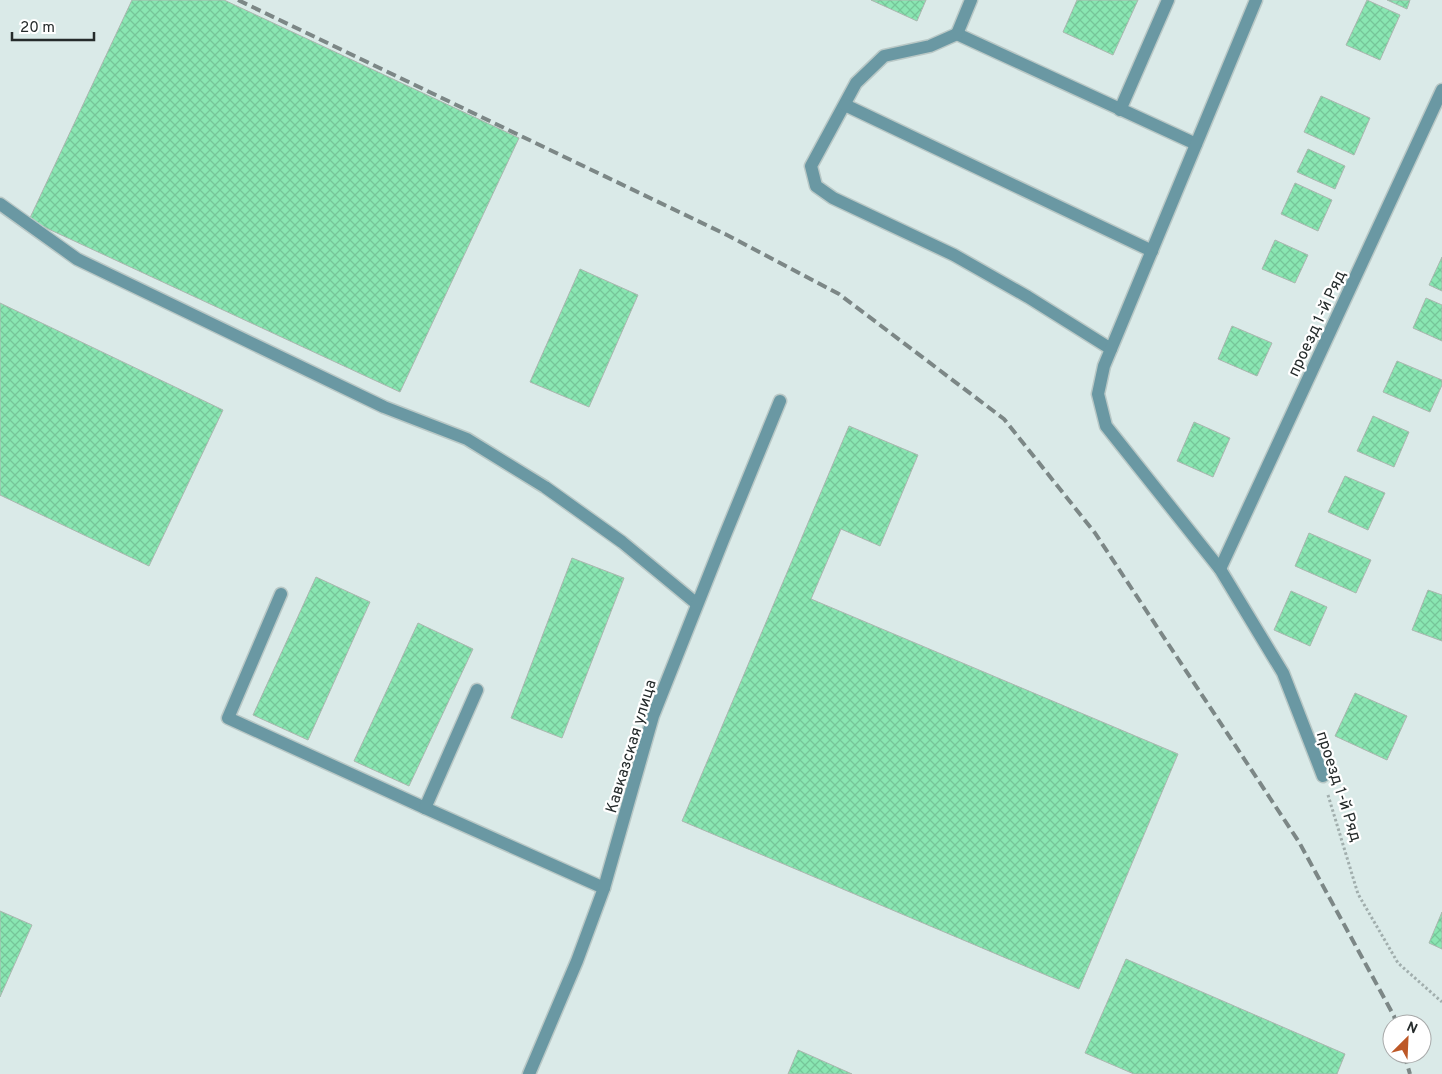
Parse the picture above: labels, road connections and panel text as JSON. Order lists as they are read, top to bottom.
{
  "streets": {
    "street": ["проезд 1-й Ряд", "Кавказская улица"]
  },
  "scale_bar": "20 m",
  "north": "top right"
}
